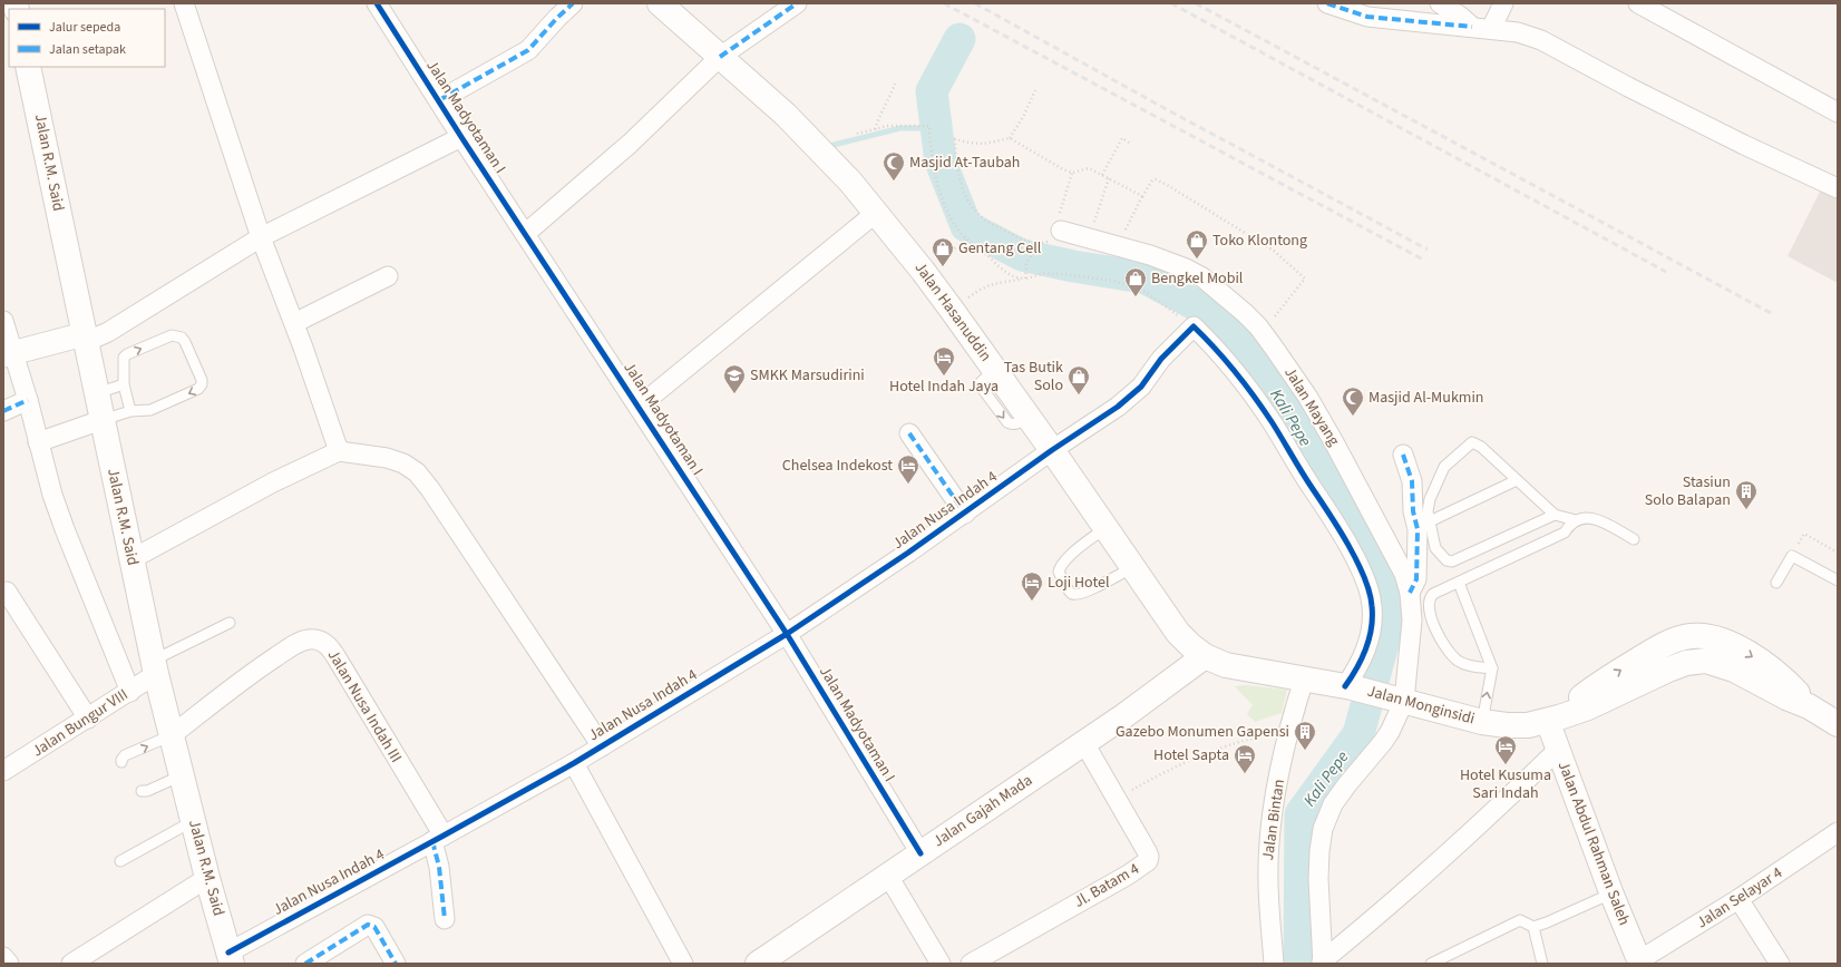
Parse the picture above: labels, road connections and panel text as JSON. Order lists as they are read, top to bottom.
{
  "streets": {
    "main road": [
      "Jalan R.M. Said",
      "Jalan Hasanuddin",
      "Jalan Monginsidi",
      "Jalan Gajah Mada"
    ],
    "street": [
      "Jalan Madyotaman I",
      "Jalan Mayang",
      "Jalan Nusa Indah 4",
      "Jalan Nusa Indah III",
      "Jalan Bungur VIII",
      "Jalan Bintan",
      "Jalan Abdul Rahman Saleh",
      "Jl. Batam 4",
      "Jalan Selayar 4"
    ]
  },
  "crossings": [
    ["Jalan Madyotaman I", "Jalan Nusa Indah 4"],
    ["Jalan Madyotaman I", "Jalan Gajah Mada"],
    ["Jalan R.M. Said", "Jalan Nusa Indah 4"],
    ["Jalan R.M. Said", "Jalan Nusa Indah III"],
    ["Jalan R.M. Said", "Jalan Bungur VIII"],
    ["Jalan Hasanuddin", "Jalan Nusa Indah 4"],
    ["Jalan Hasanuddin", "Jalan Monginsidi"],
    ["Jalan Hasanuddin", "Jalan Gajah Mada"],
    ["Jalan Mayang", "Jalan Monginsidi"],
    ["Jalan Nusa Indah 4", "Jalan Nusa Indah III"],
    ["Jalan Monginsidi", "Jalan Gajah Mada"],
    ["Jalan Monginsidi", "Jalan Bintan"],
    ["Jalan Monginsidi", "Jalan Abdul Rahman Saleh"],
    ["Jalan Gajah Mada", "Jl. Batam 4"],
    ["Jalan Abdul Rahman Saleh", "Jalan Selayar 4"]
  ],
  "water": ["Kali Pepe"],
  "places": {
    "mosque": ["Masjid At-Taubah", "Masjid Al-Mukmin"],
    "shop": [
      "Toko Klontong",
      "Gentang Cell",
      "Bengkel Mobil",
      "Tas Butik Solo"
    ],
    "hotel": [
      "Hotel Indah Jaya",
      "Chelsea Indekost",
      "Loji Hotel",
      "Hotel Kusuma Sari Indah",
      "Hotel Sapta"
    ],
    "school or university": ["SMKK Marsudirini"],
    "building": ["Stasiun Solo Balapan", "Gazebo Monumen Gapensi"]
  },
  "legend": ["Jalur sepeda", "Jalan setapak"]
}
